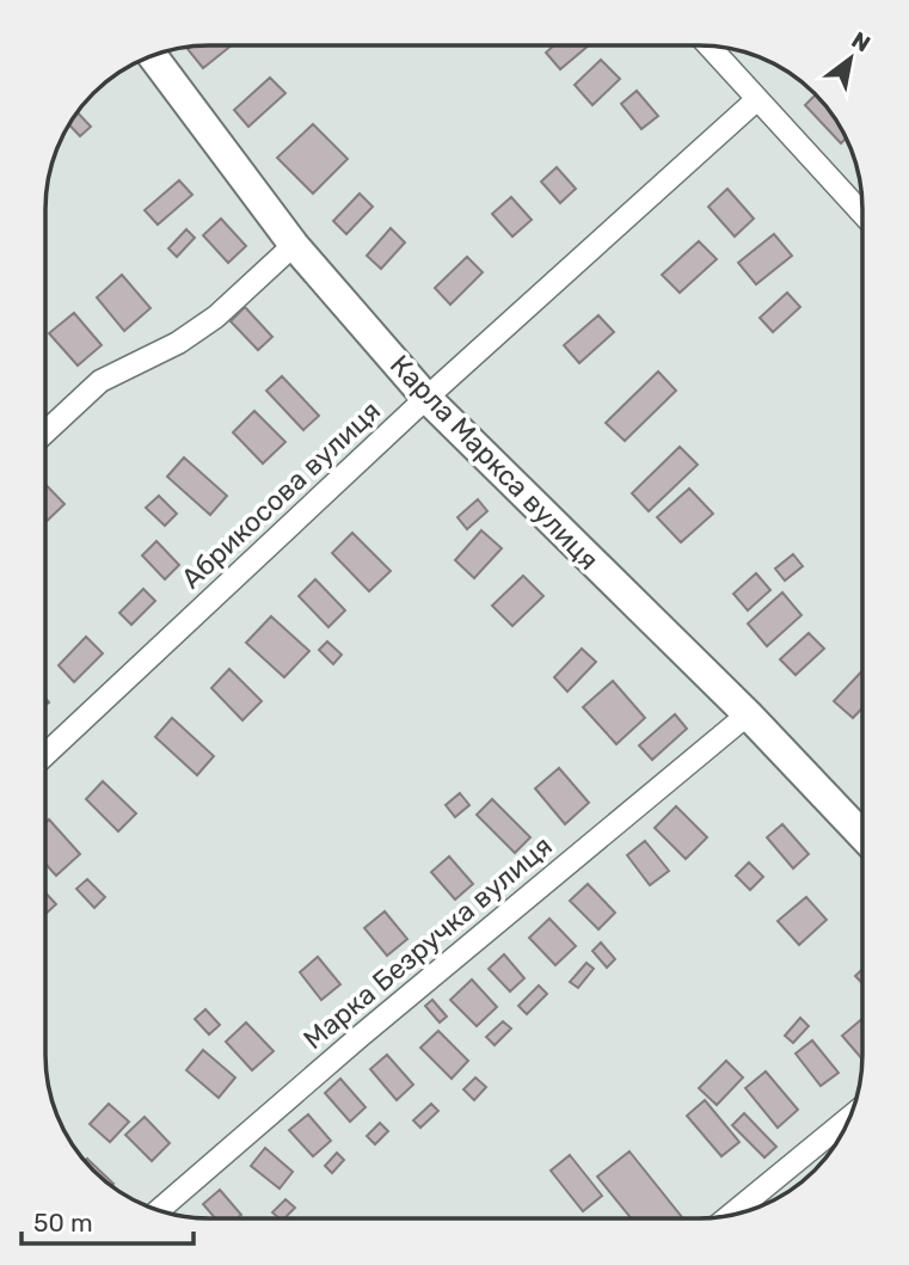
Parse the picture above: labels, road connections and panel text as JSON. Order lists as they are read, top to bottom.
{
  "streets": {
    "street": ["Карла Маркса вулиця", "Абрикосова вулиця", "Марка Безручка вулиця"]
  },
  "crossings": [
    ["Карла Маркса вулиця", "Абрикосова вулиця"],
    ["Карла Маркса вулиця", "Марка Безручка вулиця"]
  ],
  "scale_bar": "50 m",
  "north": "top right"
}
